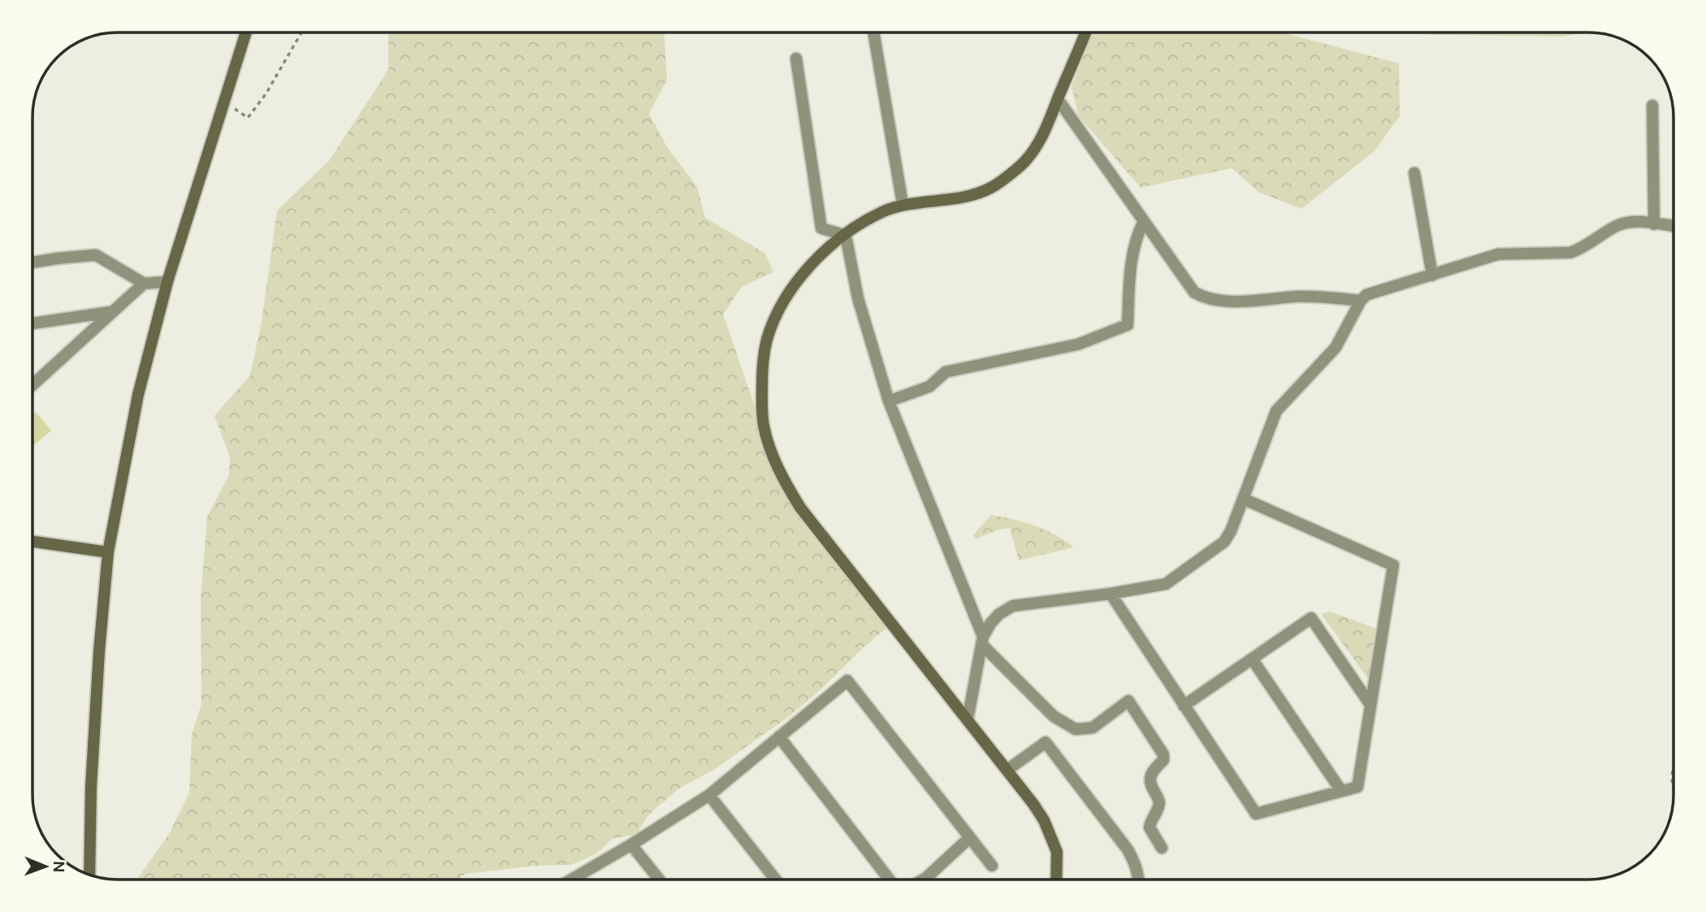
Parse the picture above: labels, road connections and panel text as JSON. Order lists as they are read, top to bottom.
{
  "north": "right"
}
